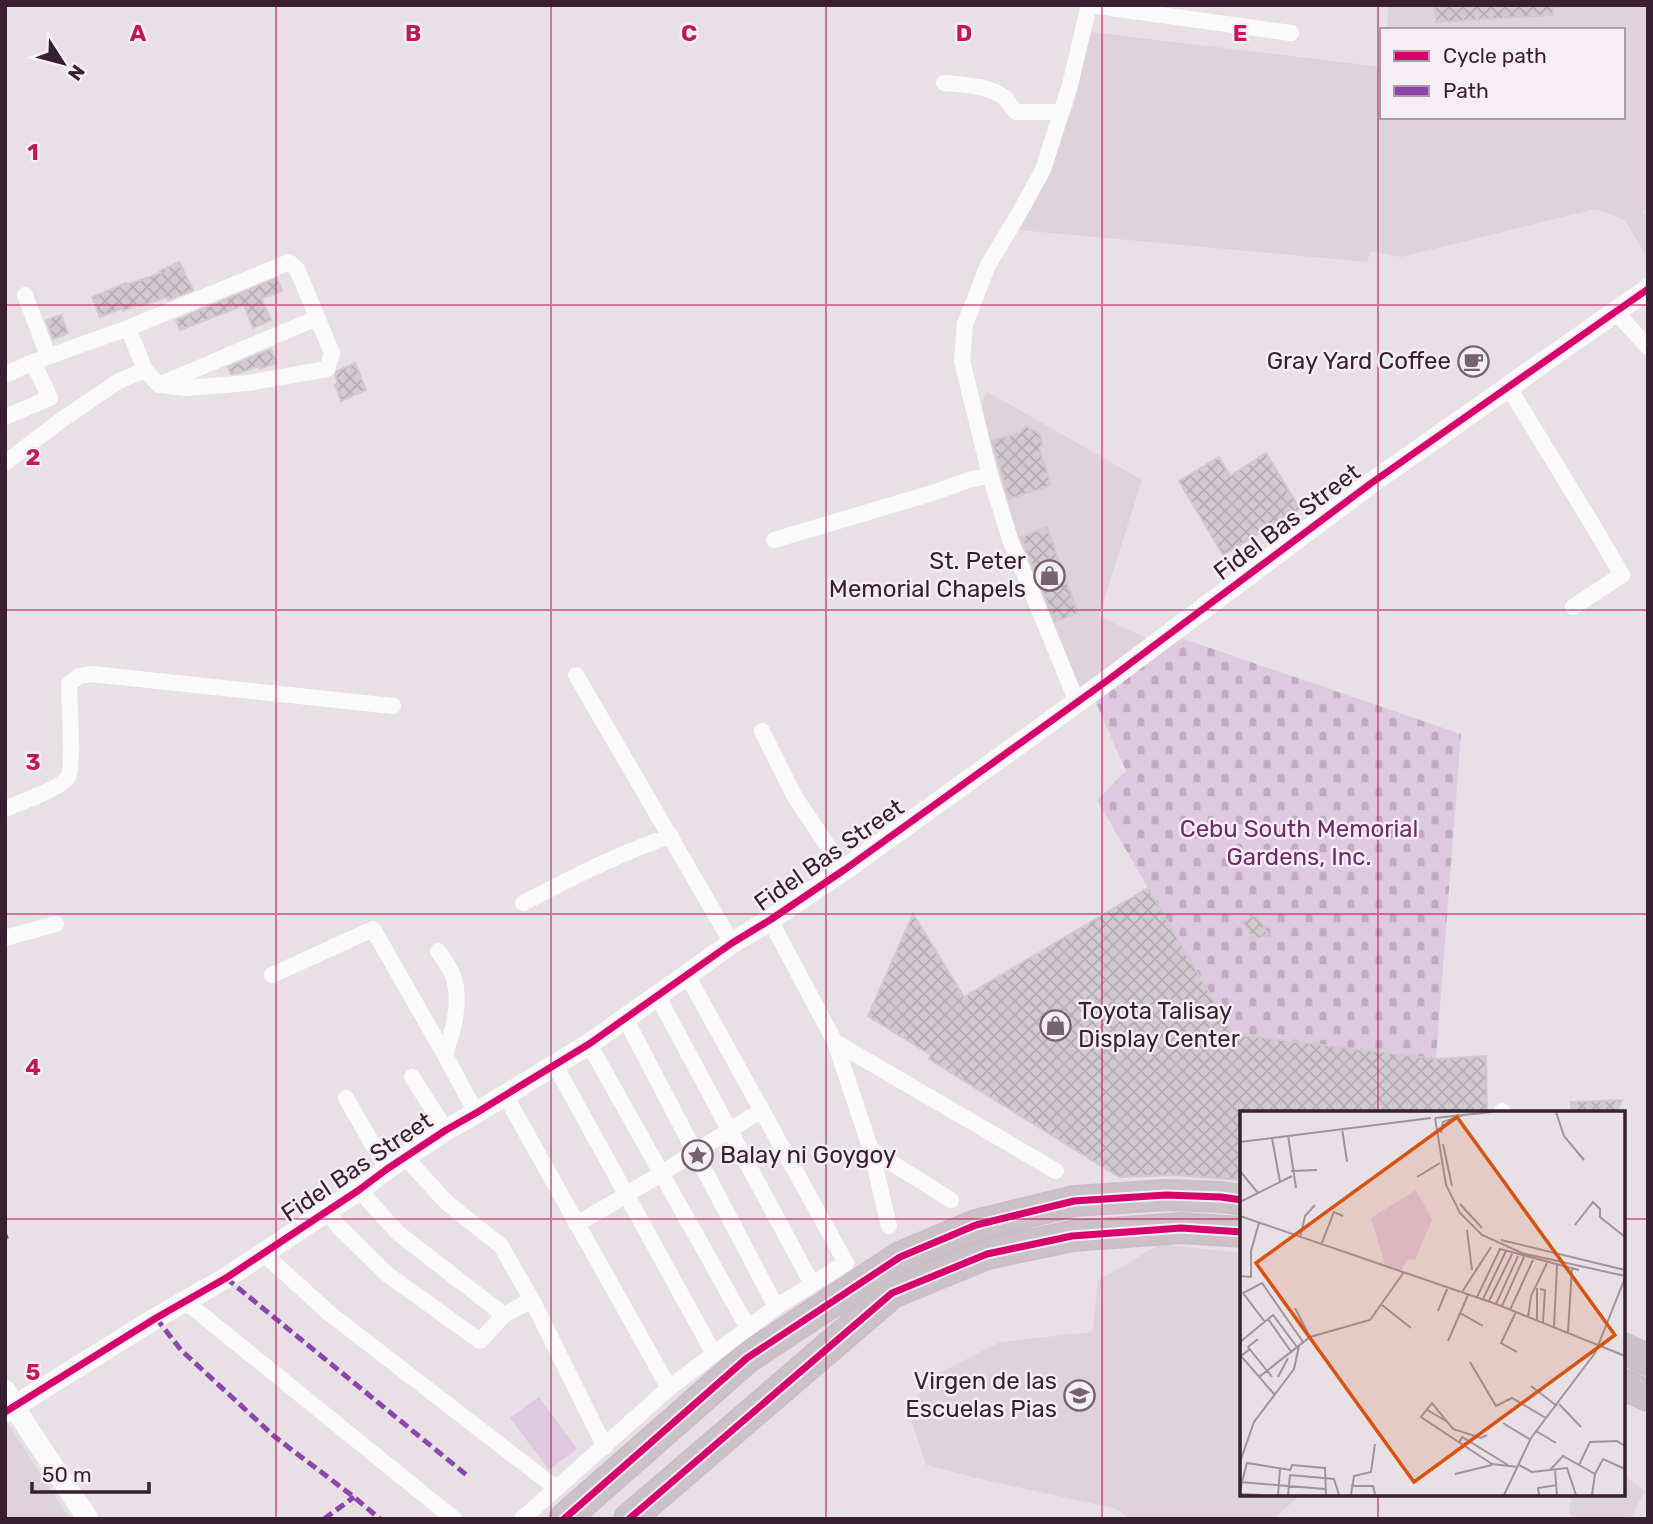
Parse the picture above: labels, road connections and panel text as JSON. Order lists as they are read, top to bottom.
{
  "streets": {
    "street": ["Fidel Bas Street"]
  },
  "parks": ["Cebu South Memorial Gardens, Inc."],
  "places": {
    "cafe": ["Gray Yard Coffee"],
    "shop": ["St. Peter Memorial Chapels", "Toyota Talisay Display Center"],
    "place": ["Balay ni Goygoy"],
    "school or university": ["Virgen de las Escuelas Pias"]
  },
  "legend": ["Cycle path", "Path"],
  "scale_bar": "50 m",
  "north": "bottom right",
  "grid": {
    "columns": [
      "A",
      "B",
      "C",
      "D",
      "E"
    ],
    "rows": [
      "1",
      "2",
      "3",
      "4",
      "5"
    ]
  }
}
